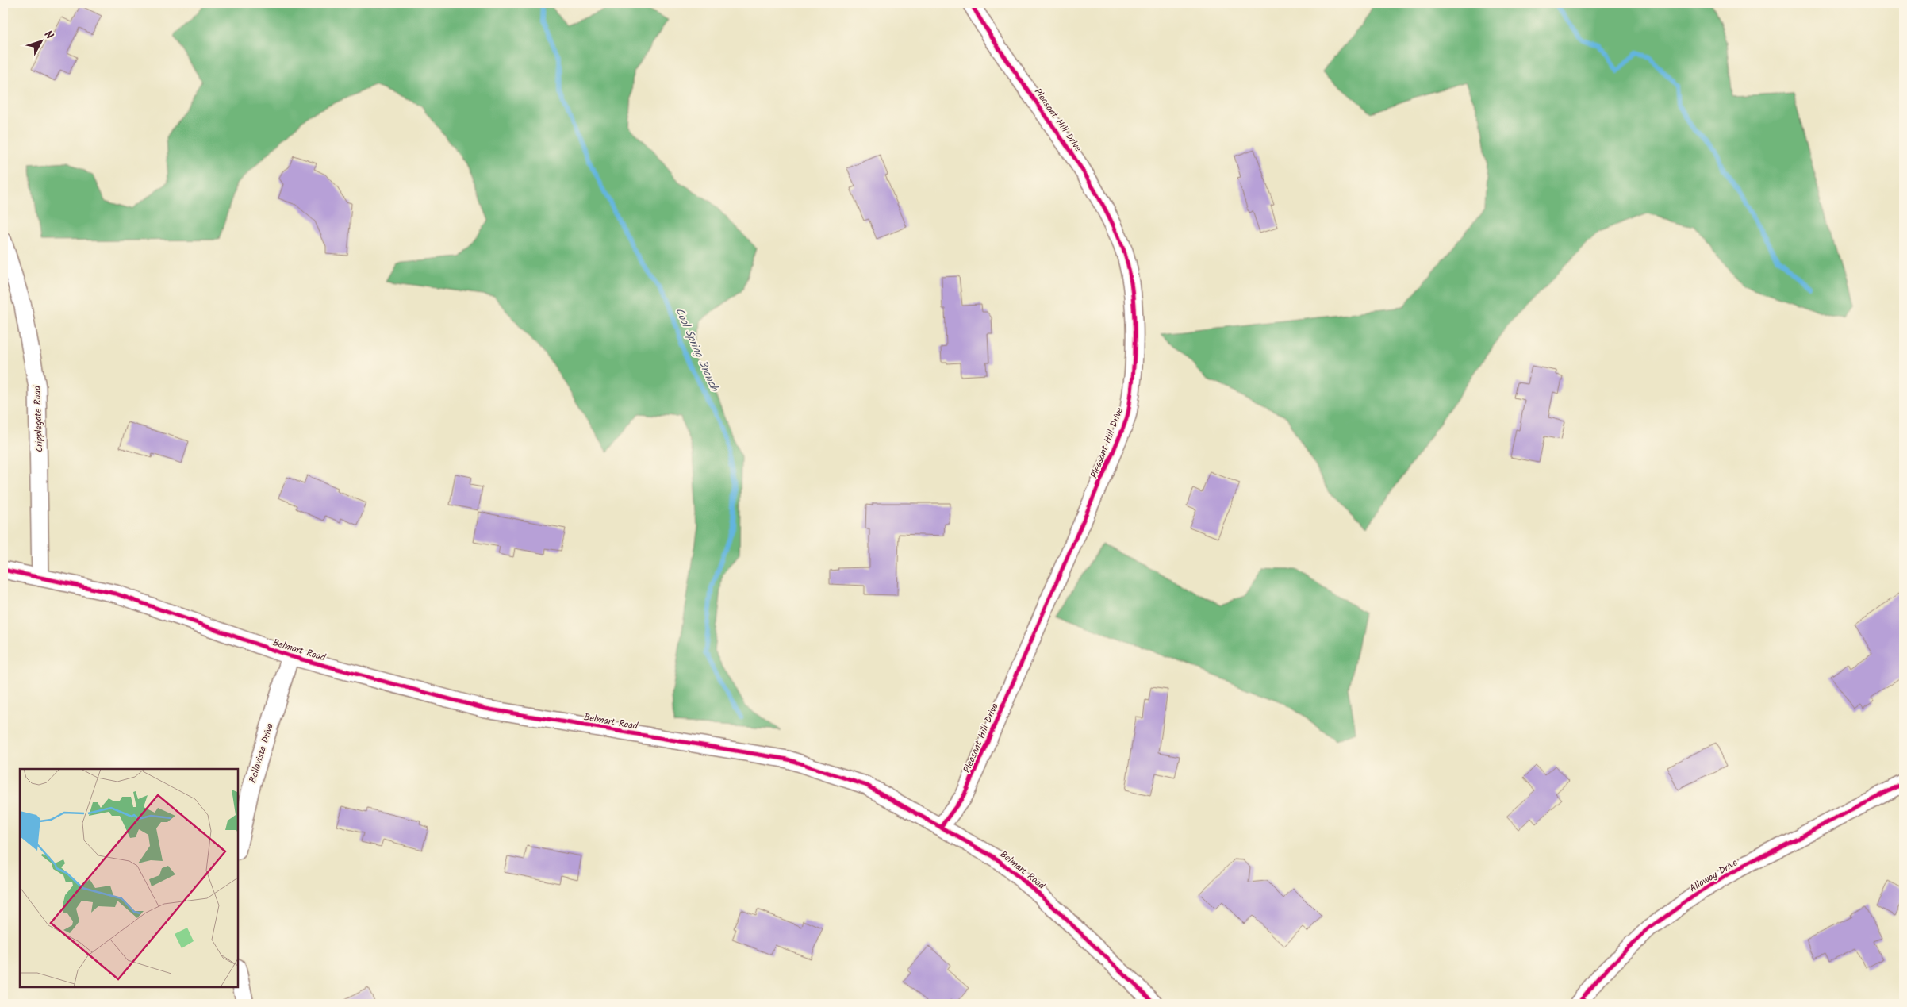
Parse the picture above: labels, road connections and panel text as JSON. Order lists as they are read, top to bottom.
{
  "streets": {
    "street": [
      "Pleasant Hill Drive",
      "Cripplegate Road",
      "Belmart Road",
      "Bellavista Drive",
      "Alloway Drive"
    ]
  },
  "crossings": [
    ["Pleasant Hill Drive", "Belmart Road"],
    ["Cripplegate Road", "Belmart Road"],
    ["Belmart Road", "Bellavista Drive"]
  ],
  "water": ["Cool Spring Branch"],
  "north": "top right"
}
